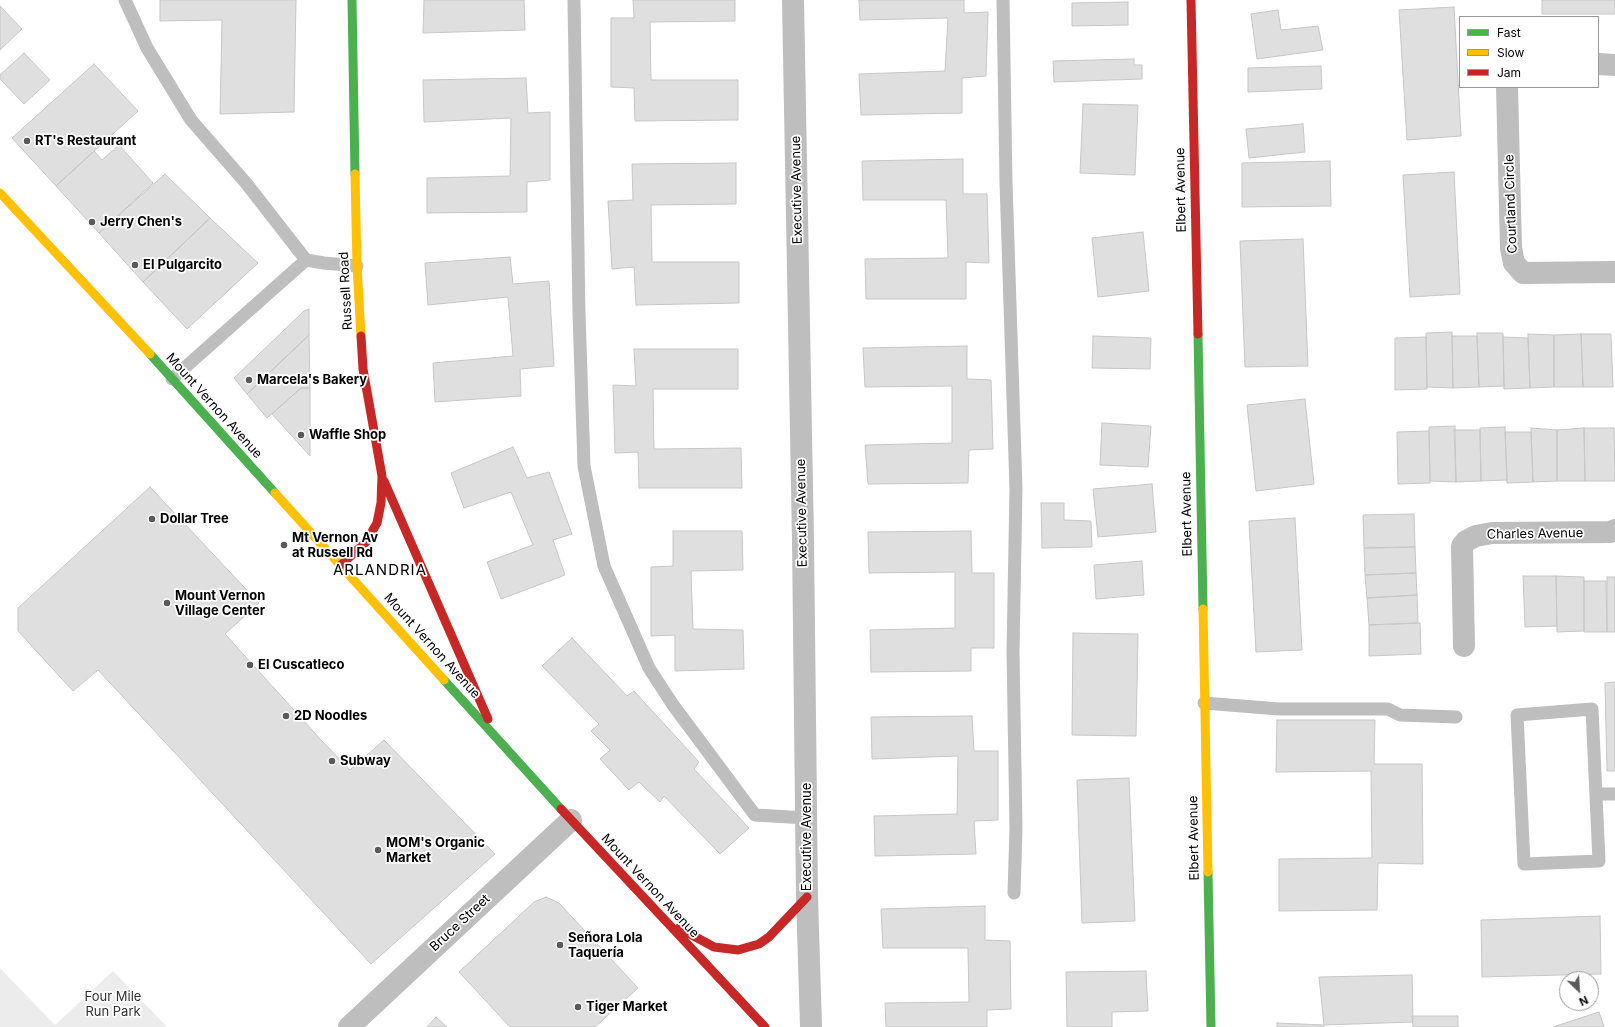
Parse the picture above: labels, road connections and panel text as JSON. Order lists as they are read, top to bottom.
{
  "streets": {
    "street": [
      "Executive Avenue",
      "Elbert Avenue",
      "Courtland Circle",
      "Russell Road",
      "Mount Vernon Avenue",
      "Charles Avenue",
      "Bruce Street"
    ]
  },
  "crossings": [
    ["Russell Road", "Mount Vernon Avenue"],
    ["Mount Vernon Avenue", "Bruce Street"]
  ],
  "districts": ["ARLANDRIA"],
  "parks": ["Four Mile Run Park"],
  "places": [
    "RT's Restaurant",
    "Jerry Chen's",
    "El Pulgarcito",
    "Marcela's Bakery",
    "Waffle Shop",
    "Dollar Tree",
    "Mt Vernon Av at Russell Rd",
    "Mount Vernon Village Center",
    "El Cuscatleco",
    "2D Noodles",
    "Subway",
    "MOM's Organic Market",
    "Señora Lola Taquería",
    "Tiger Market"
  ],
  "legend": ["Fast", "Slow", "Jam"],
  "north": "bottom right"
}
